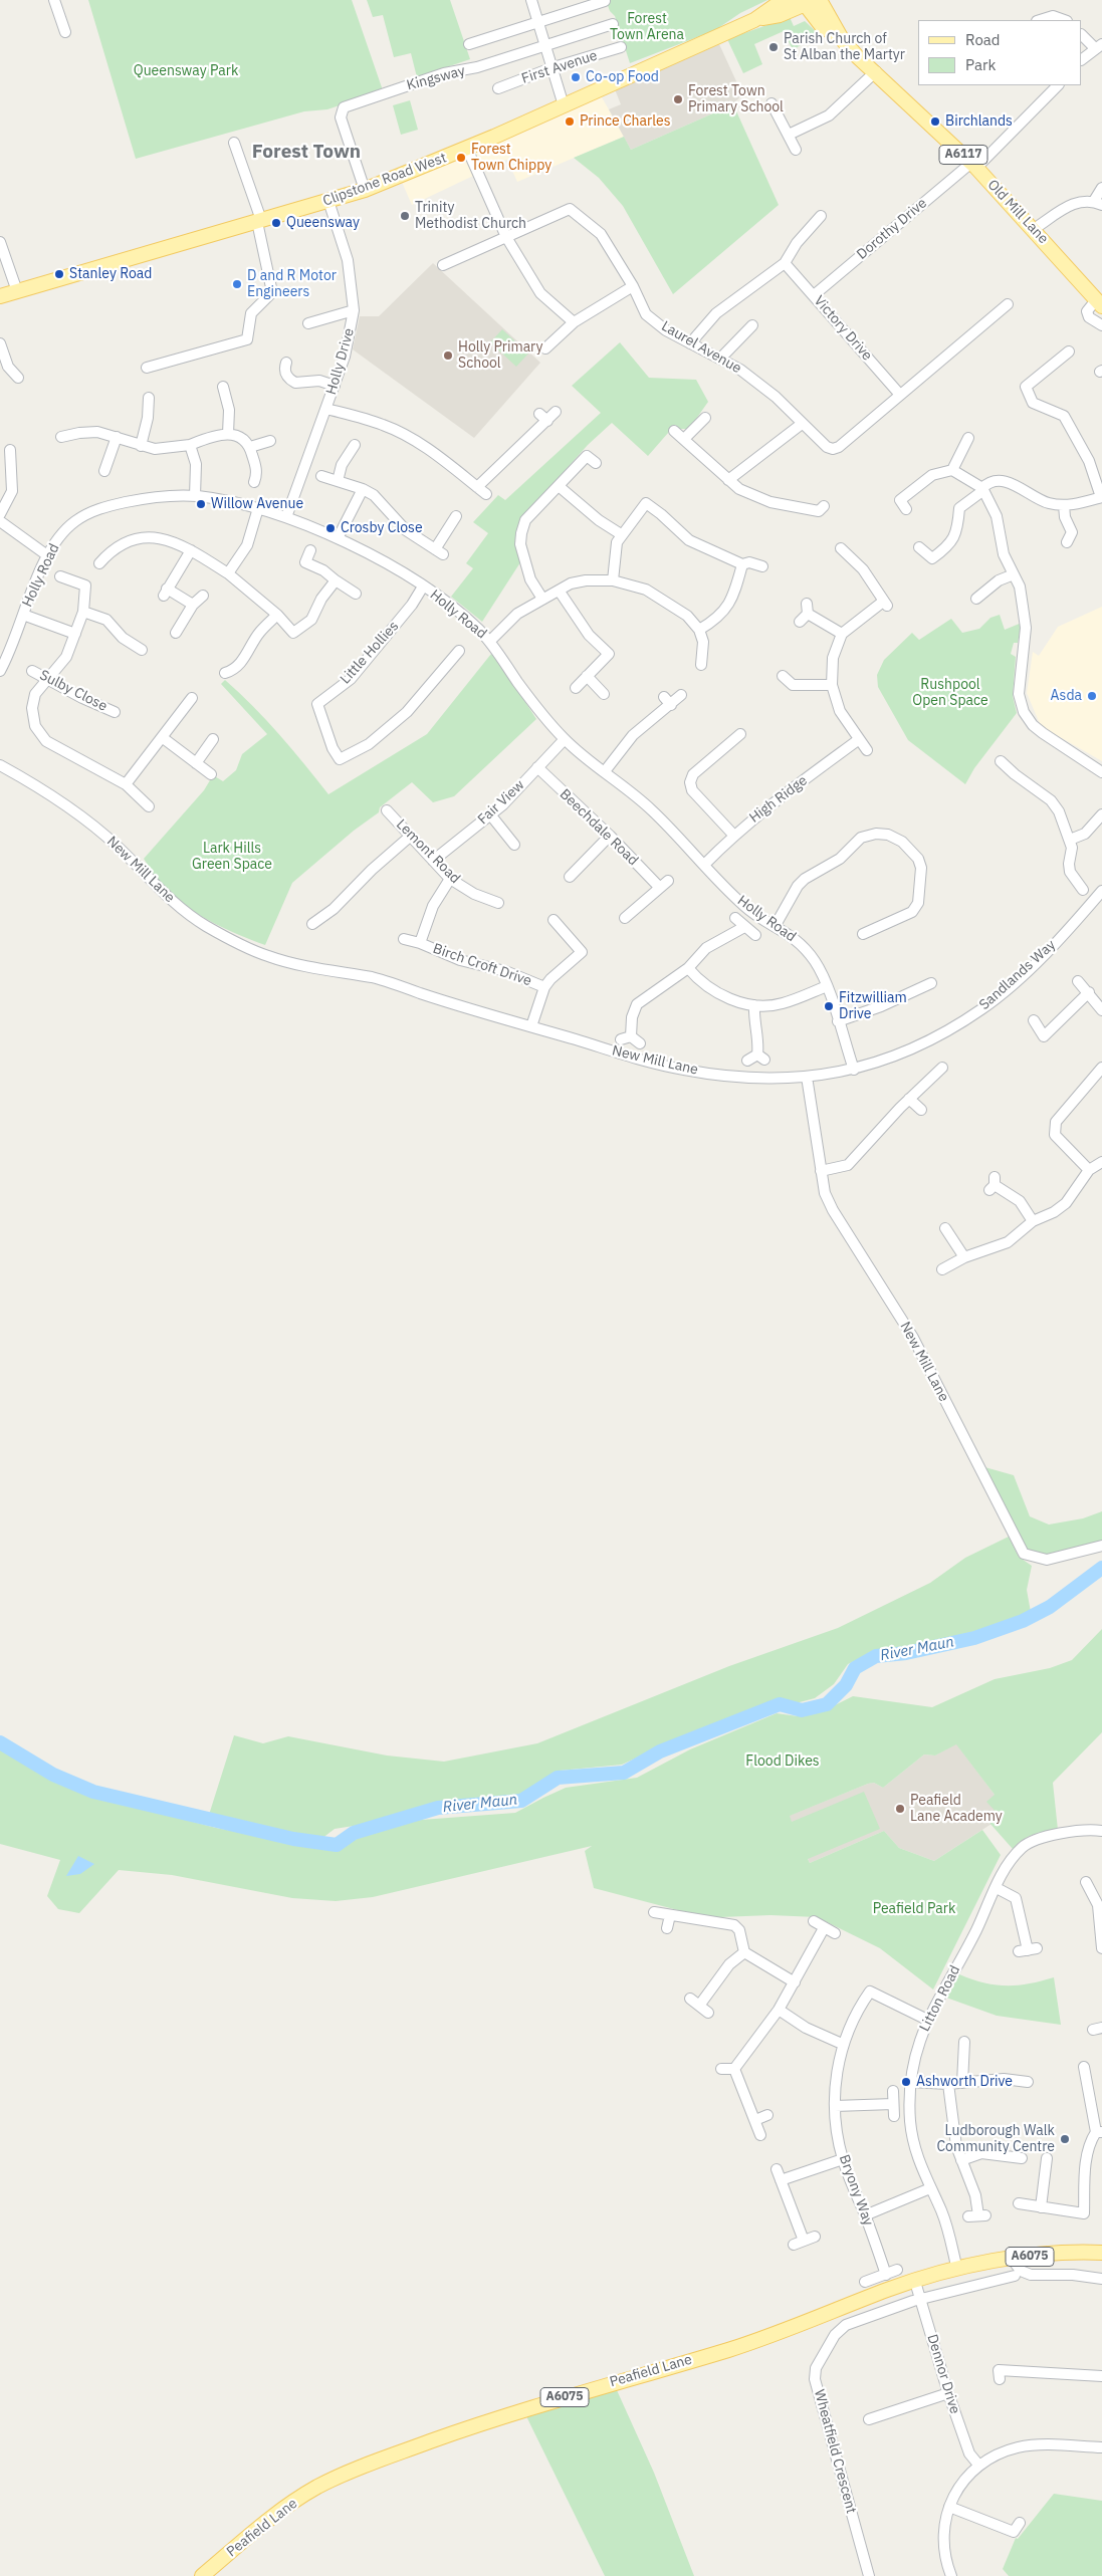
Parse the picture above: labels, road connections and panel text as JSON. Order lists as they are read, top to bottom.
{
  "streets": {
    "main road": [
      "A6117",
      "Clipstone Road West",
      "Old Mill Lane",
      "A6075",
      "Peafield Lane"
    ],
    "street": [
      "First Avenue",
      "Kingsway",
      "Dorothy Drive",
      "Victory Drive",
      "Laurel Avenue",
      "Holly Drive",
      "Holly Road",
      "Little Hollies",
      "Sulby Close",
      "High Ridge",
      "Fair View",
      "Beechdale Road",
      "Lemont Road",
      "New Mill Lane",
      "Birch Croft Drive",
      "Sandlands Way",
      "Litton Road",
      "Bryony Way",
      "Dennor Drive",
      "Wheatfield Crescent"
    ]
  },
  "crossings": [
    ["Kingsway", "Clipstone Road West"],
    ["Clipstone Road West", "Old Mill Lane"],
    ["Clipstone Road West", "Holly Drive"],
    ["Old Mill Lane", "Dorothy Drive"],
    ["Dorothy Drive", "Victory Drive"],
    ["Victory Drive", "Laurel Avenue"],
    ["Holly Drive", "Holly Road"],
    ["Holly Road", "Little Hollies"],
    ["Holly Road", "High Ridge"],
    ["Holly Road", "Fair View"],
    ["Holly Road", "Sandlands Way"],
    ["Fair View", "Beechdale Road"],
    ["Fair View", "Lemont Road"],
    ["Lemont Road", "Birch Croft Drive"],
    ["New Mill Lane", "Sandlands Way"],
    ["Litton Road", "Bryony Way"],
    ["Litton Road", "Peafield Lane"],
    ["Peafield Lane", "Dennor Drive"],
    ["Dennor Drive", "Wheatfield Crescent"]
  ],
  "districts": ["Forest Town"],
  "water": ["River Maun"],
  "parks": [
    "Forest Town Arena",
    "Queensway Park",
    "Rushpool Open Space",
    "Lark Hills Green Space",
    "Flood Dikes",
    "Peafield Park"
  ],
  "places": [
    "Parish Church of St Alban the Martyr",
    "Co-op Food",
    "Forest Town Primary School",
    "Prince Charles",
    "Birchlands",
    "Forest Town Chippy",
    "Trinity Methodist Church",
    "Queensway",
    "Stanley Road",
    "D and R Motor Engineers",
    "Holly Primary School",
    "Willow Avenue",
    "Crosby Close",
    "Asda",
    "Fitzwilliam Drive",
    "Peafield Lane Academy",
    "Ashworth Drive",
    "Ludborough Walk Community Centre"
  ],
  "legend": ["Road", "Park"]
}
